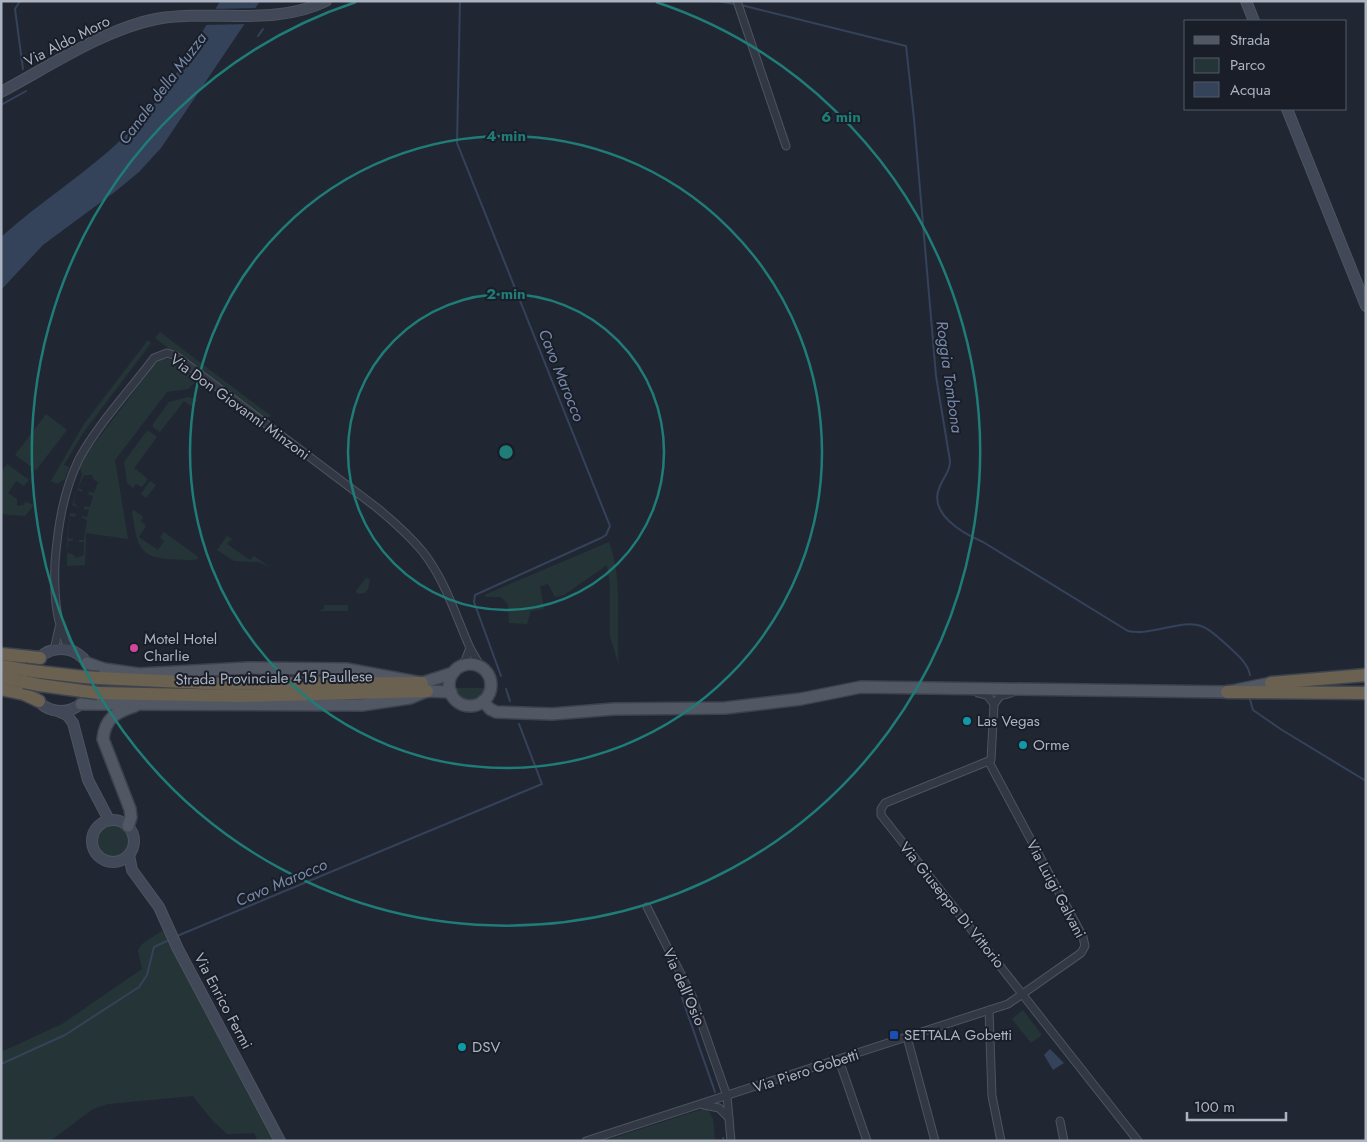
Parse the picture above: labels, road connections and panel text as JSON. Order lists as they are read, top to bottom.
{
  "streets": {
    "highway": ["Strada Provinciale 415 Paullese"],
    "main road": ["Via Aldo Moro", "Via Enrico Fermi"],
    "street": [
      "Via Don Giovanni Minzoni",
      "Via Luigi Galvani",
      "Via Giuseppe Di Vittorio",
      "Via dell'Osio",
      "Via Piero Gobetti"
    ]
  },
  "crossings": [
    ["Via Don Giovanni Minzoni", "Strada Provinciale 415 Paullese"],
    ["Via Luigi Galvani", "Via Giuseppe Di Vittorio"],
    ["Via Luigi Galvani", "Via Piero Gobetti"],
    ["Via Giuseppe Di Vittorio", "Via Piero Gobetti"],
    ["Via dell'Osio", "Via Piero Gobetti"]
  ],
  "water": ["Canale della Muzza", "Cavo Marocco", "Roggia Tombona"],
  "places": {
    "other": [
      "Motel Hotel Charlie",
      "Las Vegas",
      "Orme",
      "DSV"
    ],
    "transit": ["SETTALA Gobetti"]
  },
  "legend": ["Strada", "Parco", "Acqua"],
  "scale_bar": "100 m",
  "rings": ["6 min", "4 min", "2 min"]
}
